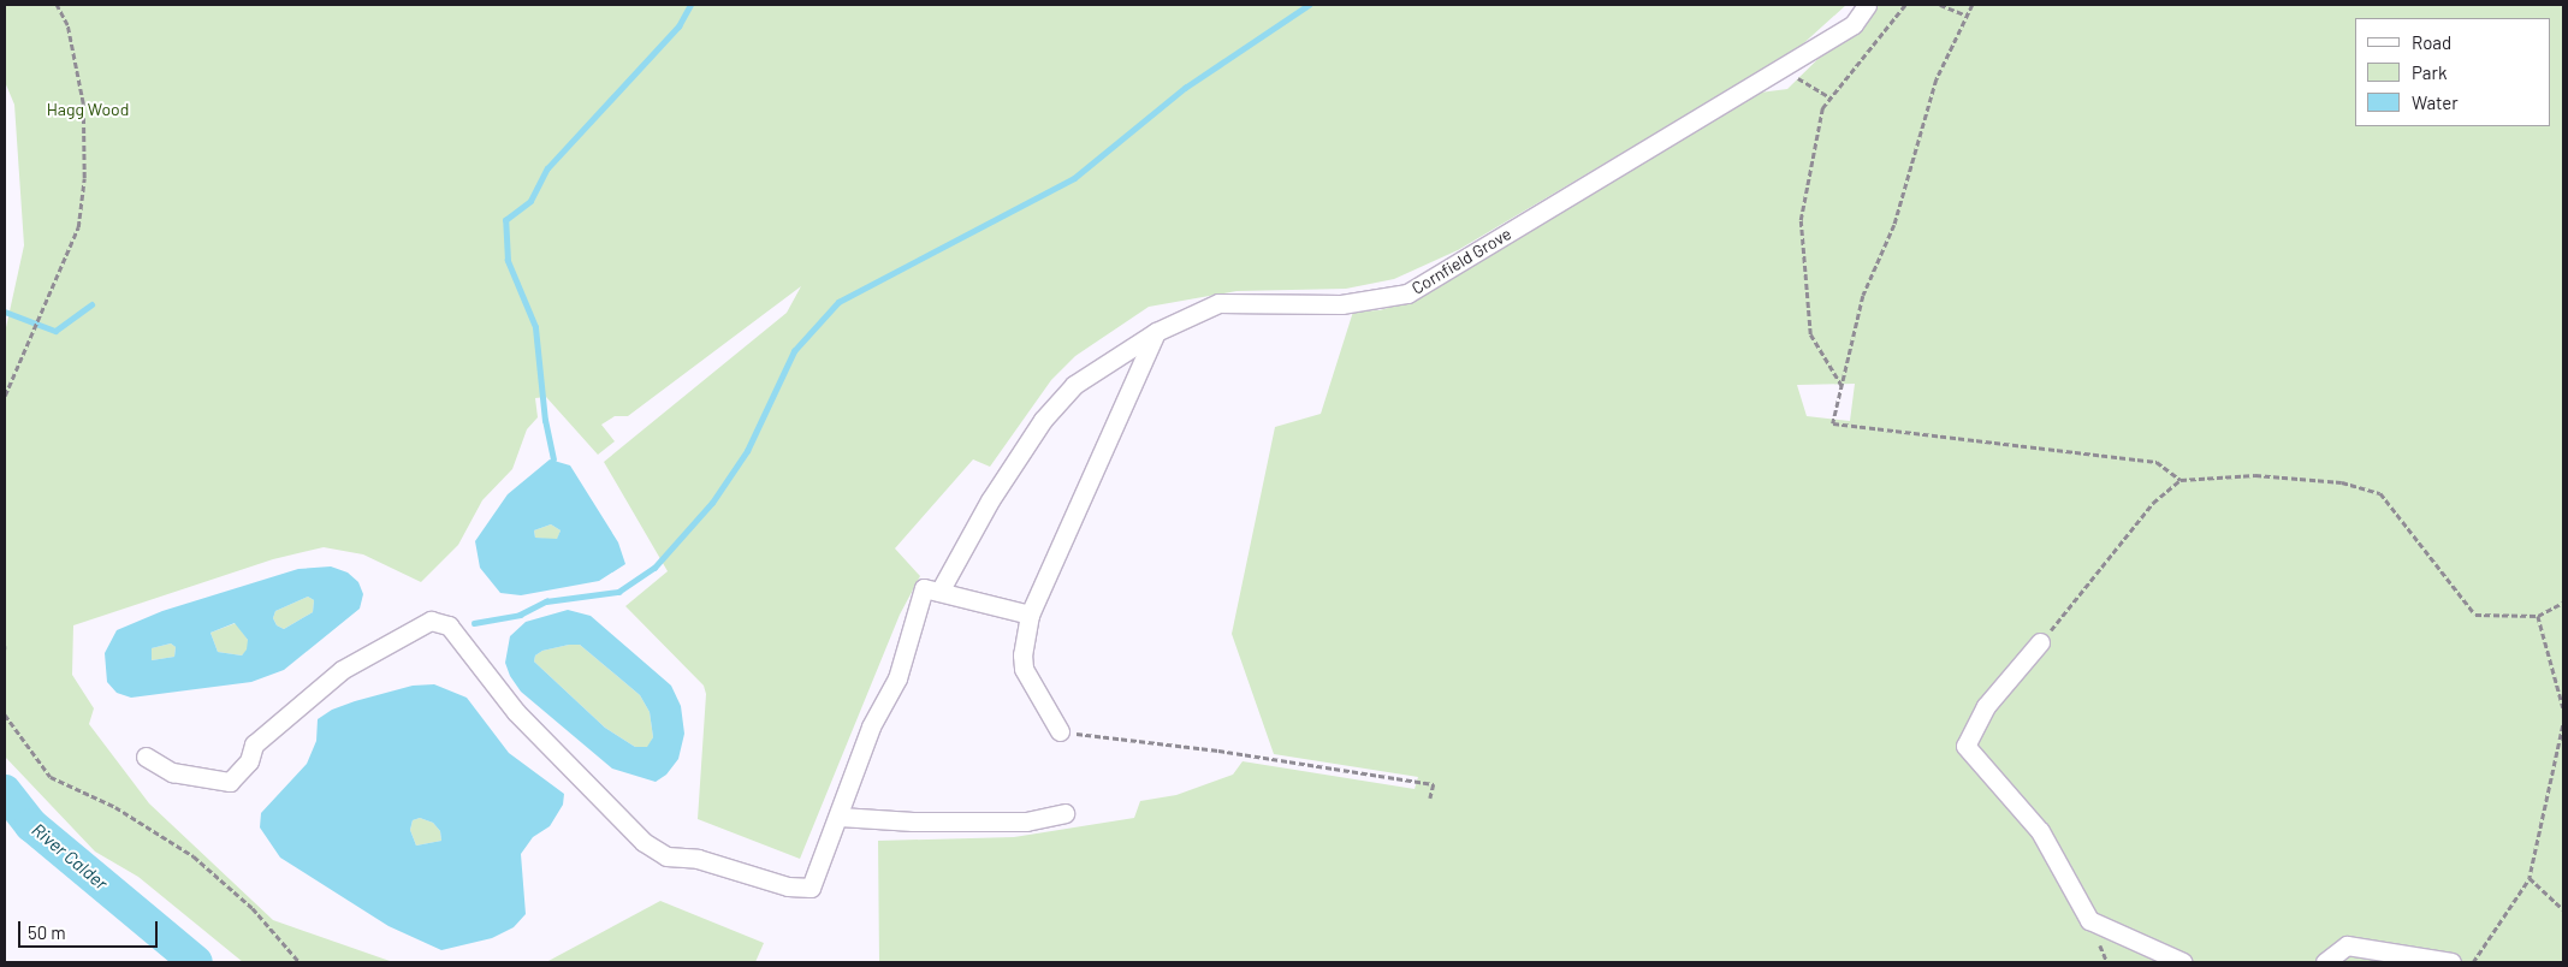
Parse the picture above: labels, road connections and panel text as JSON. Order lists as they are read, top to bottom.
{
  "streets": {
    "lane": ["Cornfield Grove"]
  },
  "water": ["River Calder"],
  "parks": ["Hagg Wood"],
  "legend": ["Road", "Park", "Water"],
  "scale_bar": "50 m"
}
